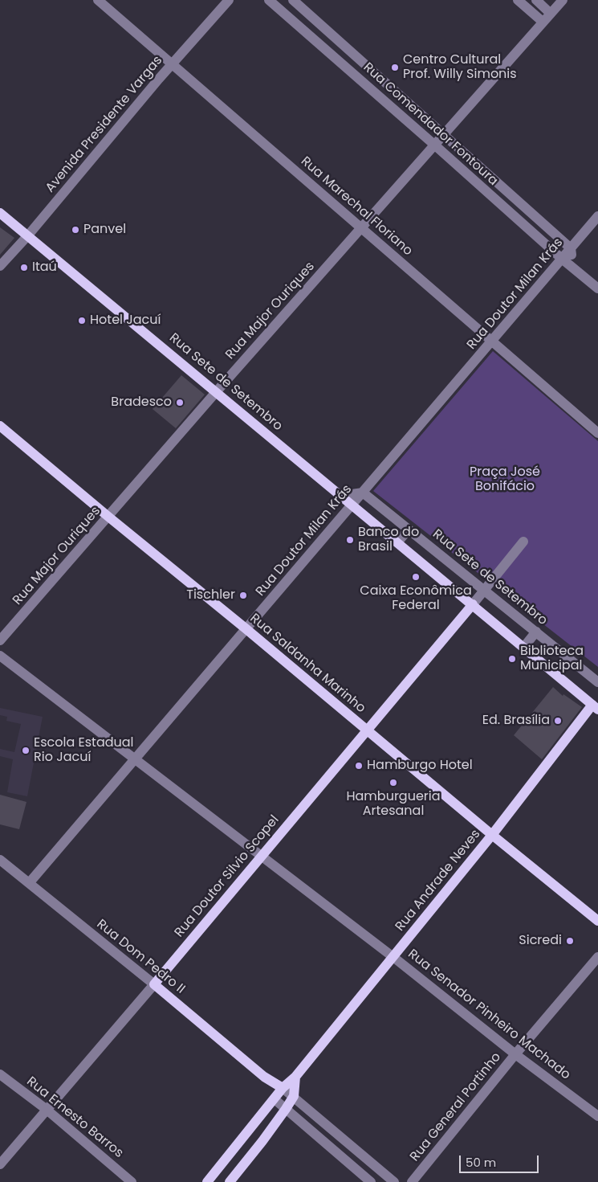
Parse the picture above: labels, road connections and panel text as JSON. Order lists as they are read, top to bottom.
{
  "streets": {
    "main road": [
      "Rua Sete de Setembro",
      "Rua Saldanha Marinho",
      "Rua Doutor Silvio Scopel",
      "Rua Andrade Neves",
      "Rua Dom Pedro II"
    ],
    "street": [
      "Avenida Presidente Vargas",
      "Rua Comendador Fontoura",
      "Rua Marechal Floriano",
      "Rua Doutor Milan Krás",
      "Rua Major Ouriques",
      "Rua Senador Pinheiro Machado",
      "Rua General Portinho",
      "Rua Ernesto Barros"
    ]
  },
  "crossings": [
    ["Avenida Presidente Vargas", "Rua Marechal Floriano"],
    ["Avenida Presidente Vargas", "Rua Sete de Setembro"],
    ["Rua Comendador Fontoura", "Rua Doutor Milan Krás"],
    ["Rua Comendador Fontoura", "Rua Major Ouriques"],
    ["Rua Marechal Floriano", "Rua Doutor Milan Krás"],
    ["Rua Marechal Floriano", "Rua Major Ouriques"],
    ["Rua Doutor Milan Krás", "Rua Sete de Setembro"],
    ["Rua Doutor Milan Krás", "Rua Saldanha Marinho"],
    ["Rua Doutor Milan Krás", "Rua Dom Pedro II"],
    ["Rua Doutor Milan Krás", "Rua Senador Pinheiro Machado"],
    ["Rua Major Ouriques", "Rua Sete de Setembro"],
    ["Rua Major Ouriques", "Rua Saldanha Marinho"],
    ["Rua Sete de Setembro", "Rua Doutor Silvio Scopel"],
    ["Rua Sete de Setembro", "Rua Andrade Neves"],
    ["Rua Saldanha Marinho", "Rua Doutor Silvio Scopel"],
    ["Rua Saldanha Marinho", "Rua Andrade Neves"],
    ["Rua Doutor Silvio Scopel", "Rua Dom Pedro II"],
    ["Rua Doutor Silvio Scopel", "Rua Senador Pinheiro Machado"],
    ["Rua Doutor Silvio Scopel", "Rua Ernesto Barros"],
    ["Rua Andrade Neves", "Rua Dom Pedro II"],
    ["Rua Andrade Neves", "Rua Senador Pinheiro Machado"],
    ["Rua Senador Pinheiro Machado", "Rua General Portinho"]
  ],
  "parks": ["Praça José Bonifácio"],
  "places": [
    "Centro Cultural Prof. Willy Simonis",
    "Panvel",
    "Itaú",
    "Hotel Jacuí",
    "Bradesco",
    "Banco do Brasil",
    "Caixa Econômica Federal",
    "Tischler",
    "Biblioteca Municipal",
    "Ed. Brasília",
    "Escola Estadual Rio Jacuí",
    "Hamburgo Hotel",
    "Hamburgueria Artesanal",
    "Sicredi"
  ],
  "scale_bar": "50 m"
}
